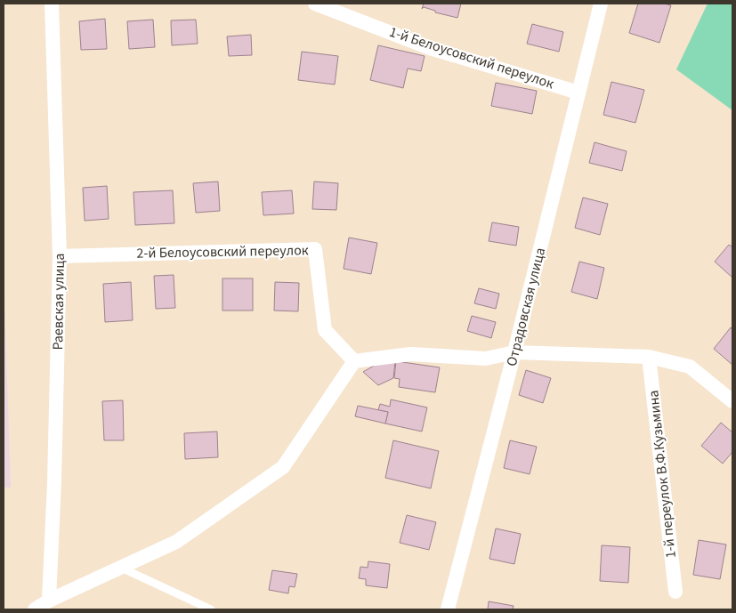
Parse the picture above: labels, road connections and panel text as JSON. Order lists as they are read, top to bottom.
{
  "streets": {
    "street": [
      "1-й Белоусовский переулок",
      "2-й Белоусовский переулок",
      "Раевская улица",
      "Отрадовская улица",
      "1-й переулок В.Ф.Кузьмина"
    ]
  },
  "crossings": [
    ["1-й Белоусовский переулок", "Отрадовская улица"],
    ["2-й Белоусовский переулок", "Раевская улица"]
  ]
}
